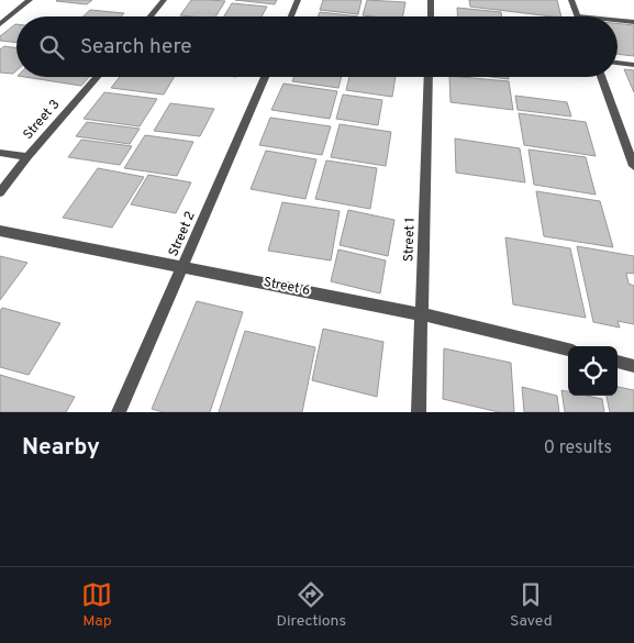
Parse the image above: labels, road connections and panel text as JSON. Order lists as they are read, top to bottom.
{
  "streets": {
    "street": [
      "Street 3",
      "Street 2",
      "Street 1",
      "Street 6"
    ]
  },
  "crossings": [
    ["Street 2", "Street 6"],
    ["Street 1", "Street 6"]
  ],
  "page": {
    "search": "Search here",
    "heading": ["Nearby", "0 results"],
    "nav": ["Map", "Directions", "Saved"]
  }
}
